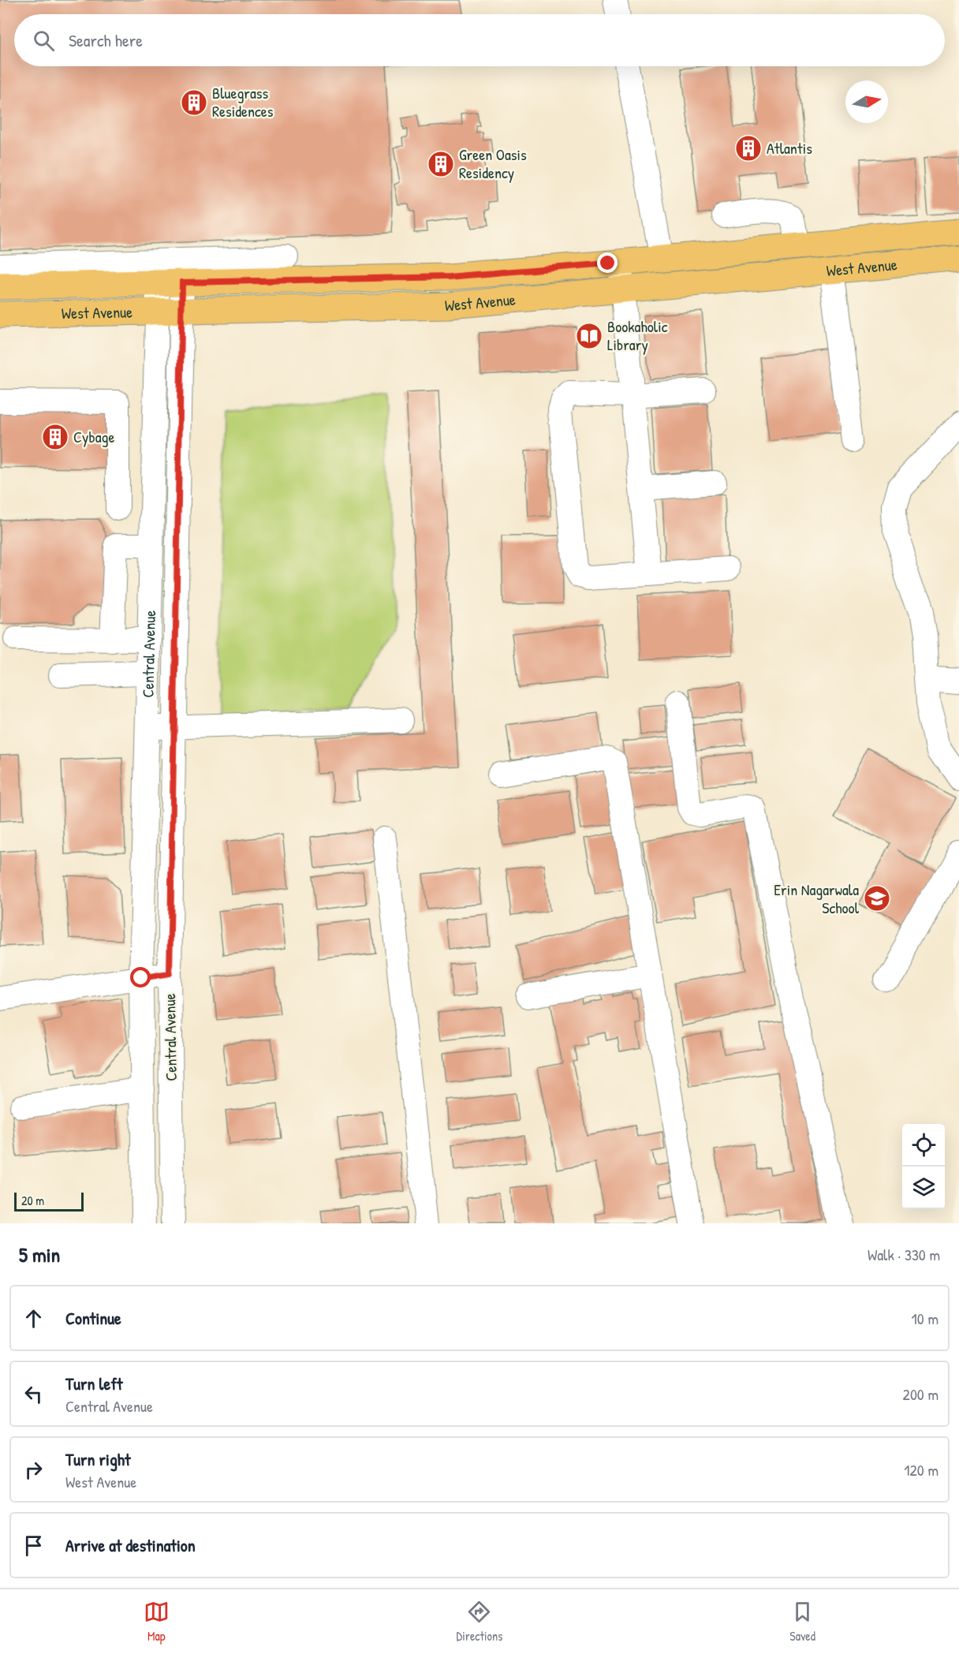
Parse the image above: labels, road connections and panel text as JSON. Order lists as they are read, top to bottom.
{
  "streets": {
    "main road": ["West Avenue"],
    "street": ["Central Avenue"]
  },
  "crossings": [
    ["West Avenue", "Central Avenue"]
  ],
  "places": {
    "building": [
      "Bluegrass Residences",
      "Atlantis",
      "Green Oasis Residency",
      "Cybage"
    ],
    "library": ["Bookaholic Library"],
    "school or university": ["Erin Nagarwala School"]
  },
  "scale_bar": "20 m",
  "north": "right",
  "page": {
    "search": "Search here",
    "scale": "20 m",
    "heading": ["5 min", "Walk · 330 m"],
    "list": [
      ["Continue", "10 m"],
      ["Turn left", "Central Avenue", "200 m"],
      ["Turn right", "West Avenue", "120 m"],
      "Arrive at destination"
    ],
    "nav": ["Map", "Directions", "Saved"]
  }
}
